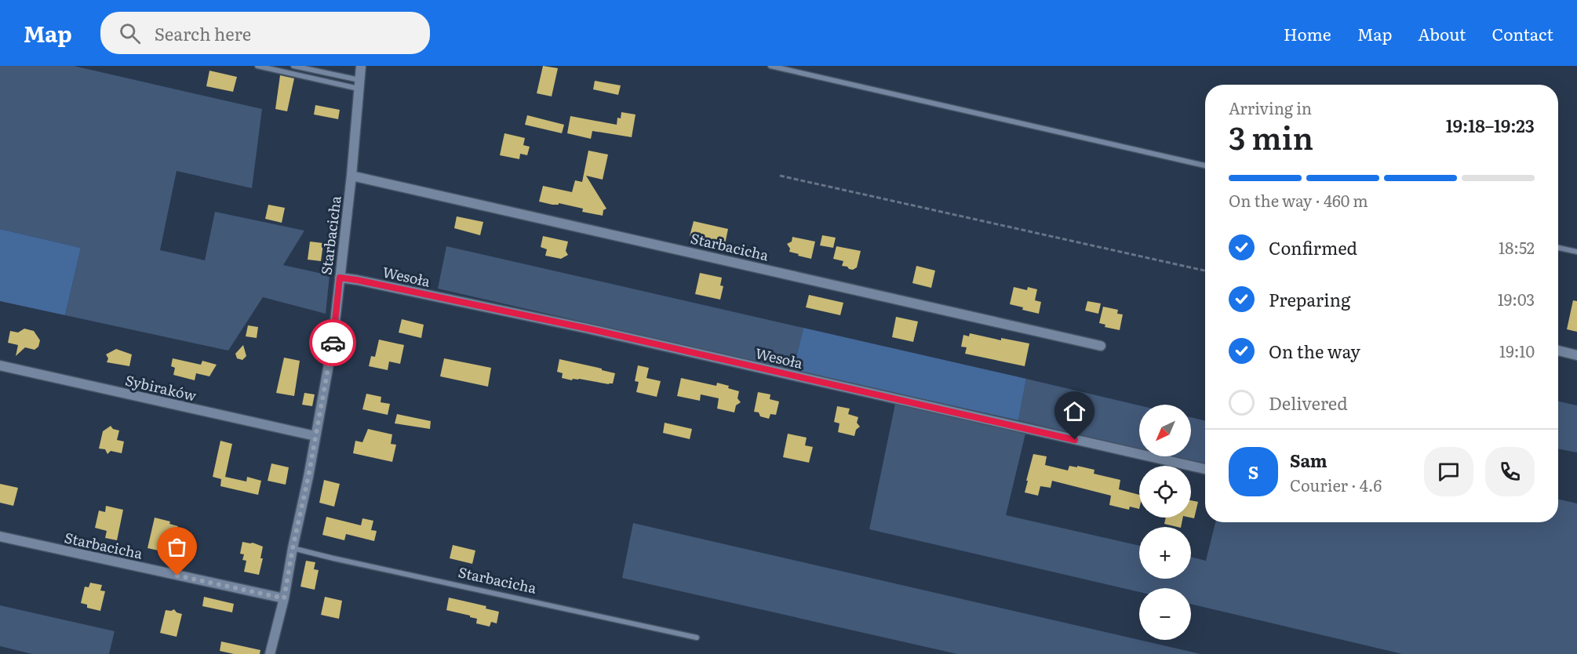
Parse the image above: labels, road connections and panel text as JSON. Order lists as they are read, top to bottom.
{
  "streets": {
    "street": ["Starbacicha", "Wesoła", "Sybiraków"]
  },
  "crossings": [
    ["Starbacicha", "Wesoła"],
    ["Starbacicha", "Sybiraków"]
  ],
  "north": "bottom left",
  "page": {
    "header": "Map",
    "search": "Search here",
    "nav": [
      "Home",
      "Map",
      "About",
      "Contact"
    ],
    "heading": ["3 min", "Arriving in", "19:18–19:23"],
    "panel": ["Sam", "Courier · 4.6"],
    "bar": "On the way · 460 m",
    "list": [
      ["Confirmed", "18:52"],
      ["Preparing", "19:03"],
      ["On the way", "19:10"],
      "Delivered"
    ],
    "map_buttons": ["+", "−"],
    "round": "S"
  }
}
